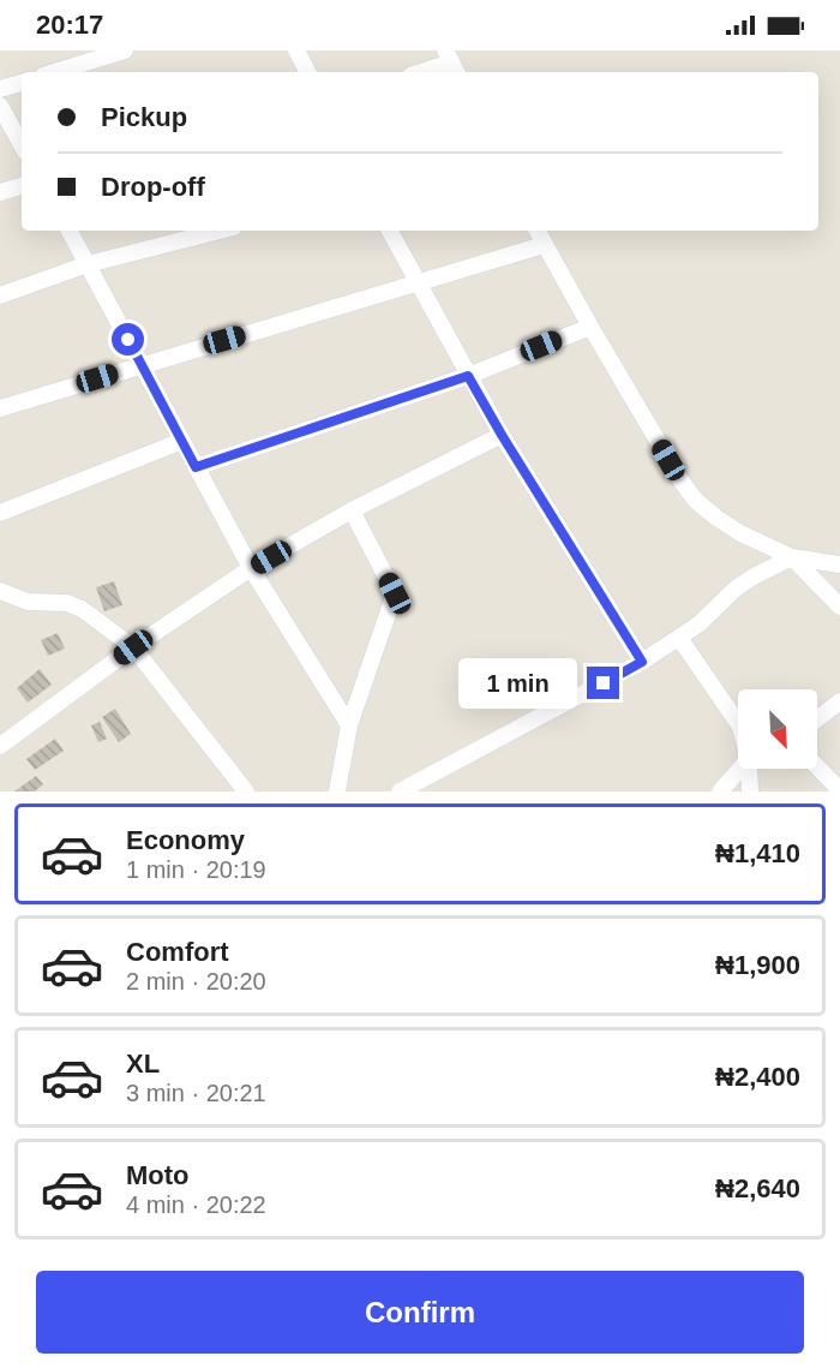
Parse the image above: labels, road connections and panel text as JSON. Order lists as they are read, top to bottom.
{
  "north": "bottom right",
  "page": {
    "status": "20:17",
    "banner": ["Pickup", "Drop-off"],
    "bubble": "1 min",
    "list": [
      {
        "name": "Economy",
        "note": "1 min · 20:19",
        "value": "₦1,410"
      },
      {
        "name": "Comfort",
        "note": "2 min · 20:20",
        "value": "₦1,900"
      },
      {
        "name": "XL",
        "note": "3 min · 20:21",
        "value": "₦2,400"
      },
      {
        "name": "Moto",
        "note": "4 min · 20:22",
        "value": "₦2,640"
      }
    ],
    "buttons": "Confirm"
  }
}
